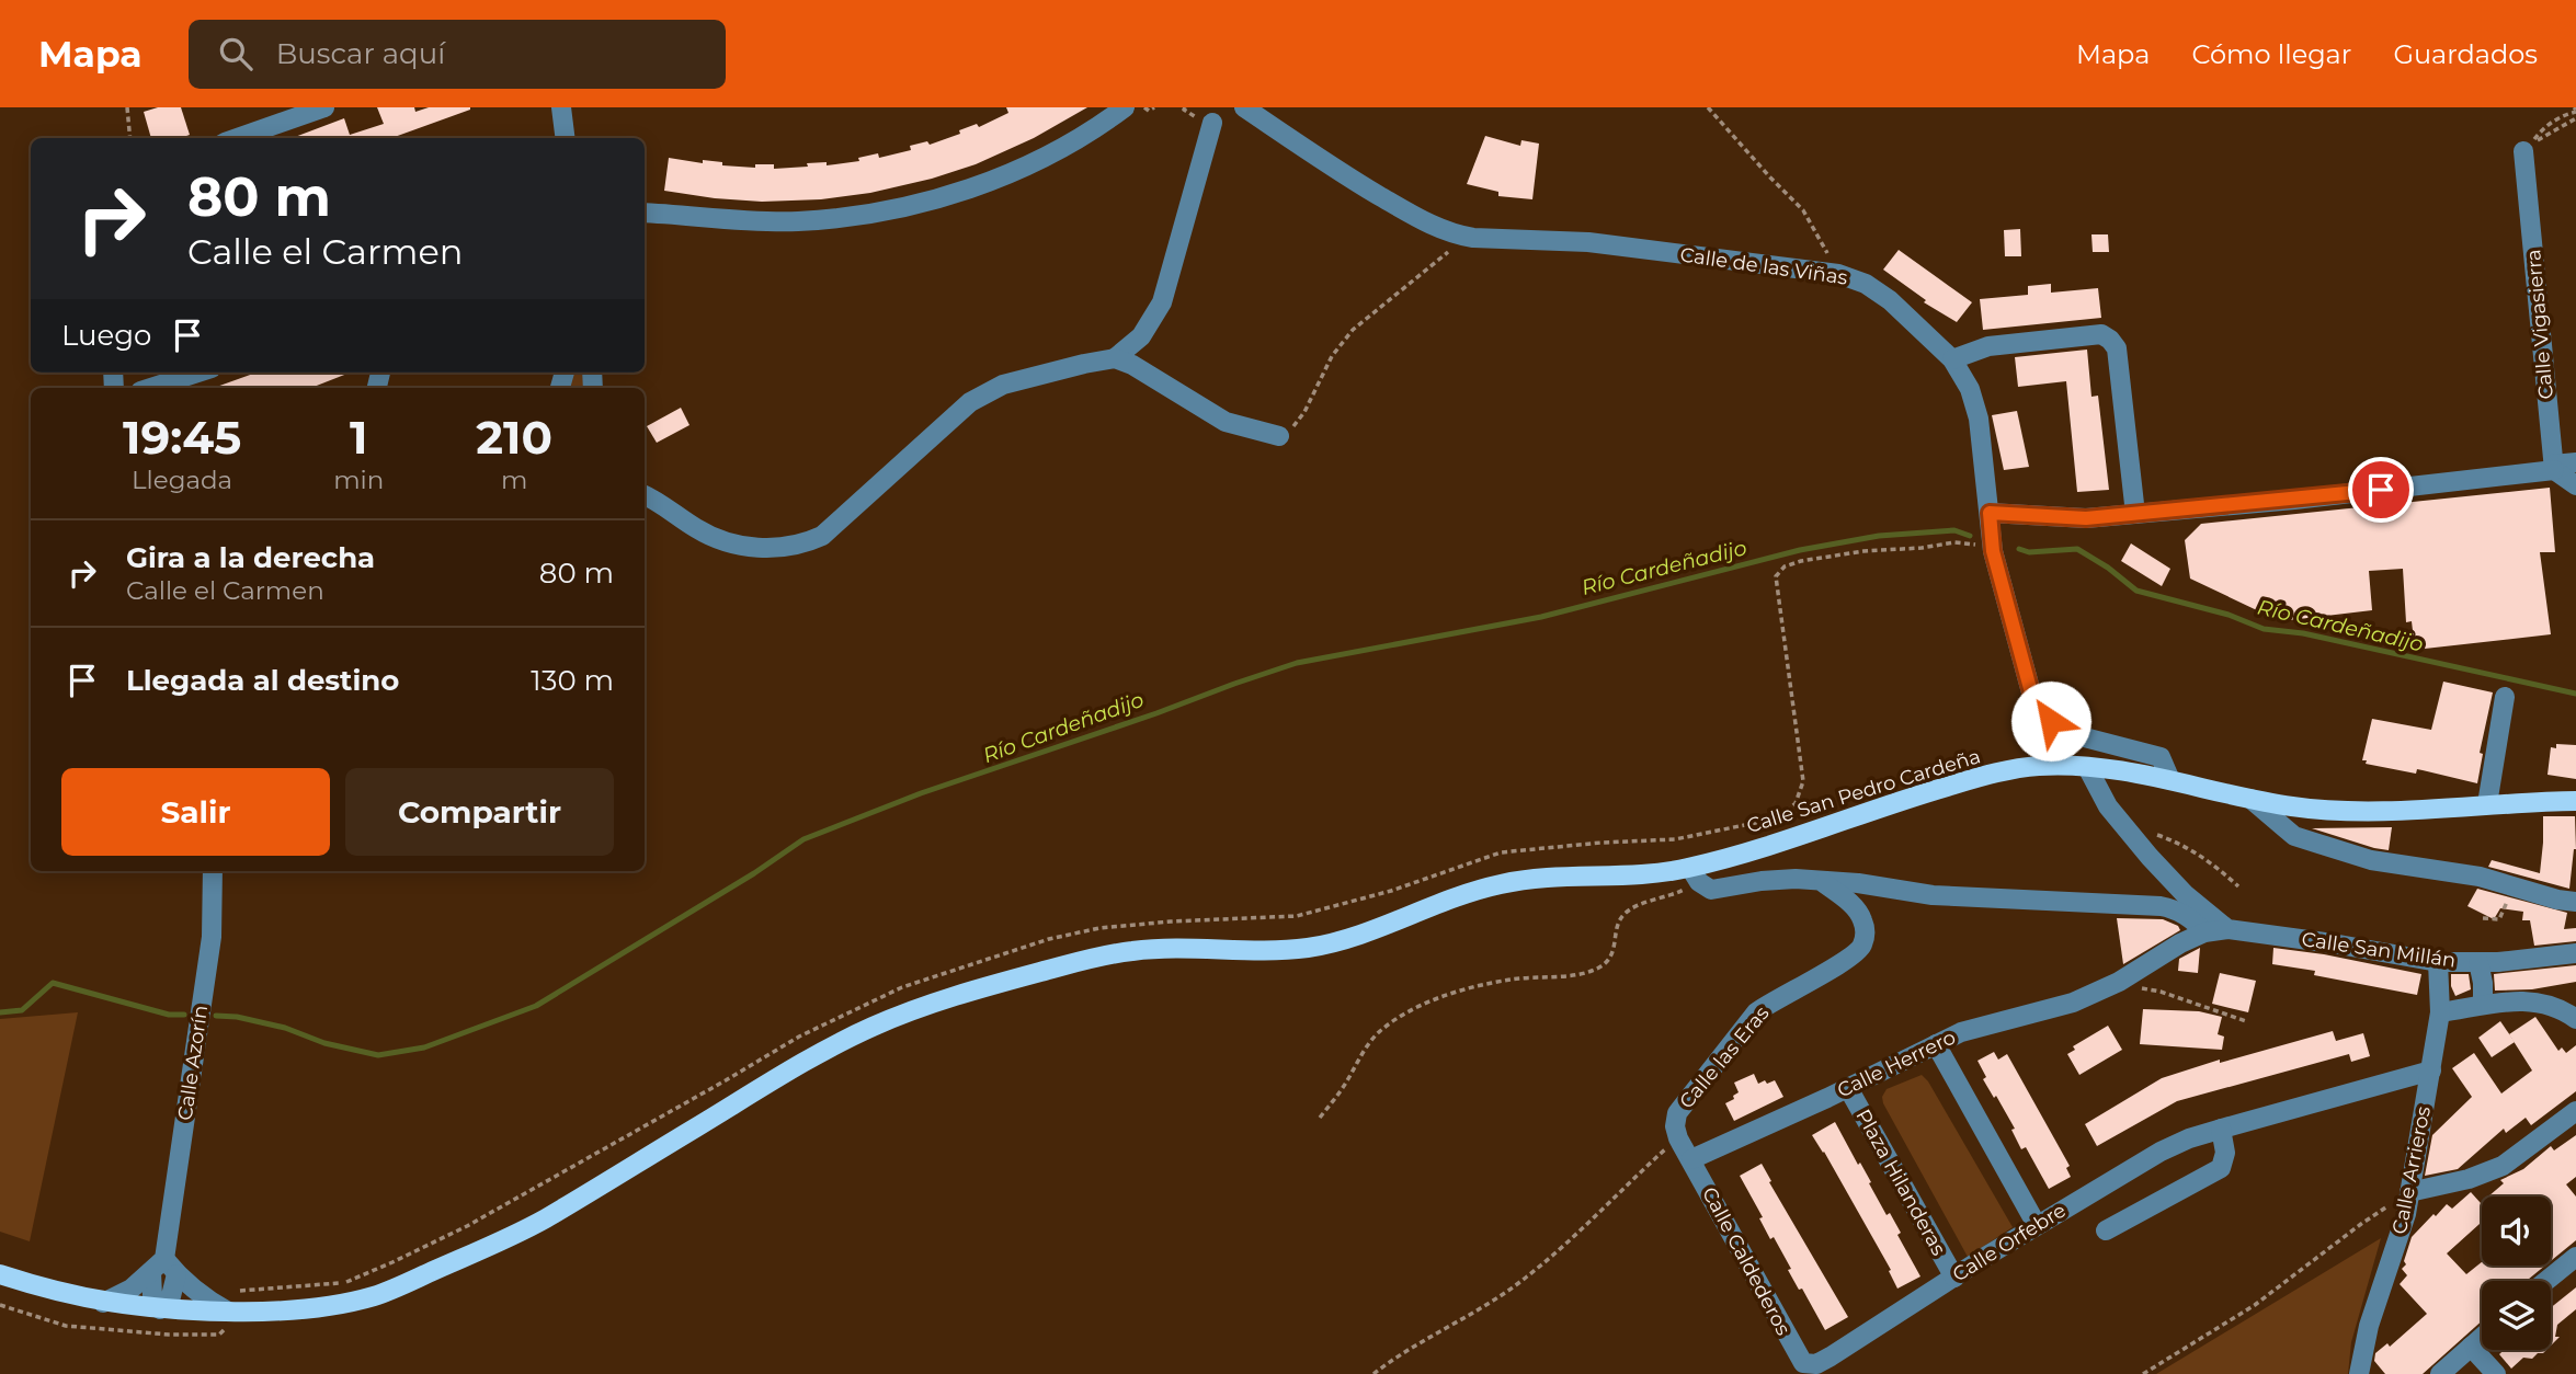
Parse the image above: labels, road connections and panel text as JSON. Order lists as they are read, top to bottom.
{
  "streets": {
    "main road": ["Calle San Pedro Cardeña"],
    "street": [
      "Calle de las Viñas",
      "Calle Vigasierra",
      "Calle San Millán",
      "Calle las Eras",
      "Calle Azorín",
      "Calle Herrero",
      "Calle Arrieros",
      "Plaza Hilanderas",
      "Calle Orfebre",
      "Calle Caldederos"
    ]
  },
  "crossings": [
    ["Calle de las Viñas", "Calle San Pedro Cardeña"],
    ["Calle San Pedro Cardeña", "Calle Azorín"],
    ["Calle San Millán", "Calle Herrero"],
    ["Calle San Millán", "Calle Arrieros"],
    ["Calle las Eras", "Calle Herrero"],
    ["Calle las Eras", "Calle Caldederos"],
    ["Calle Herrero", "Plaza Hilanderas"],
    ["Calle Herrero", "Calle Caldederos"],
    ["Calle Arrieros", "Calle Orfebre"],
    ["Plaza Hilanderas", "Calle Orfebre"],
    ["Calle Orfebre", "Calle Caldederos"]
  ],
  "water": ["Río Cardeñadijo"],
  "page": {
    "header": "Mapa",
    "search": "Buscar aquí",
    "nav": ["Mapa", "Cómo llegar", "Guardados"],
    "turn": ["80 m", "Calle el Carmen"],
    "then": "Luego",
    "eta": [
      "19:45",
      "Llegada",
      "1",
      "min",
      "210",
      "m"
    ],
    "list": [
      {
        "name": "Gira a la derecha",
        "note": "Calle el Carmen",
        "value": "80 m"
      },
      {
        "name": "Llegada al destino",
        "value": "130 m"
      }
    ],
    "buttons": ["Salir", "Compartir"]
  }
}
